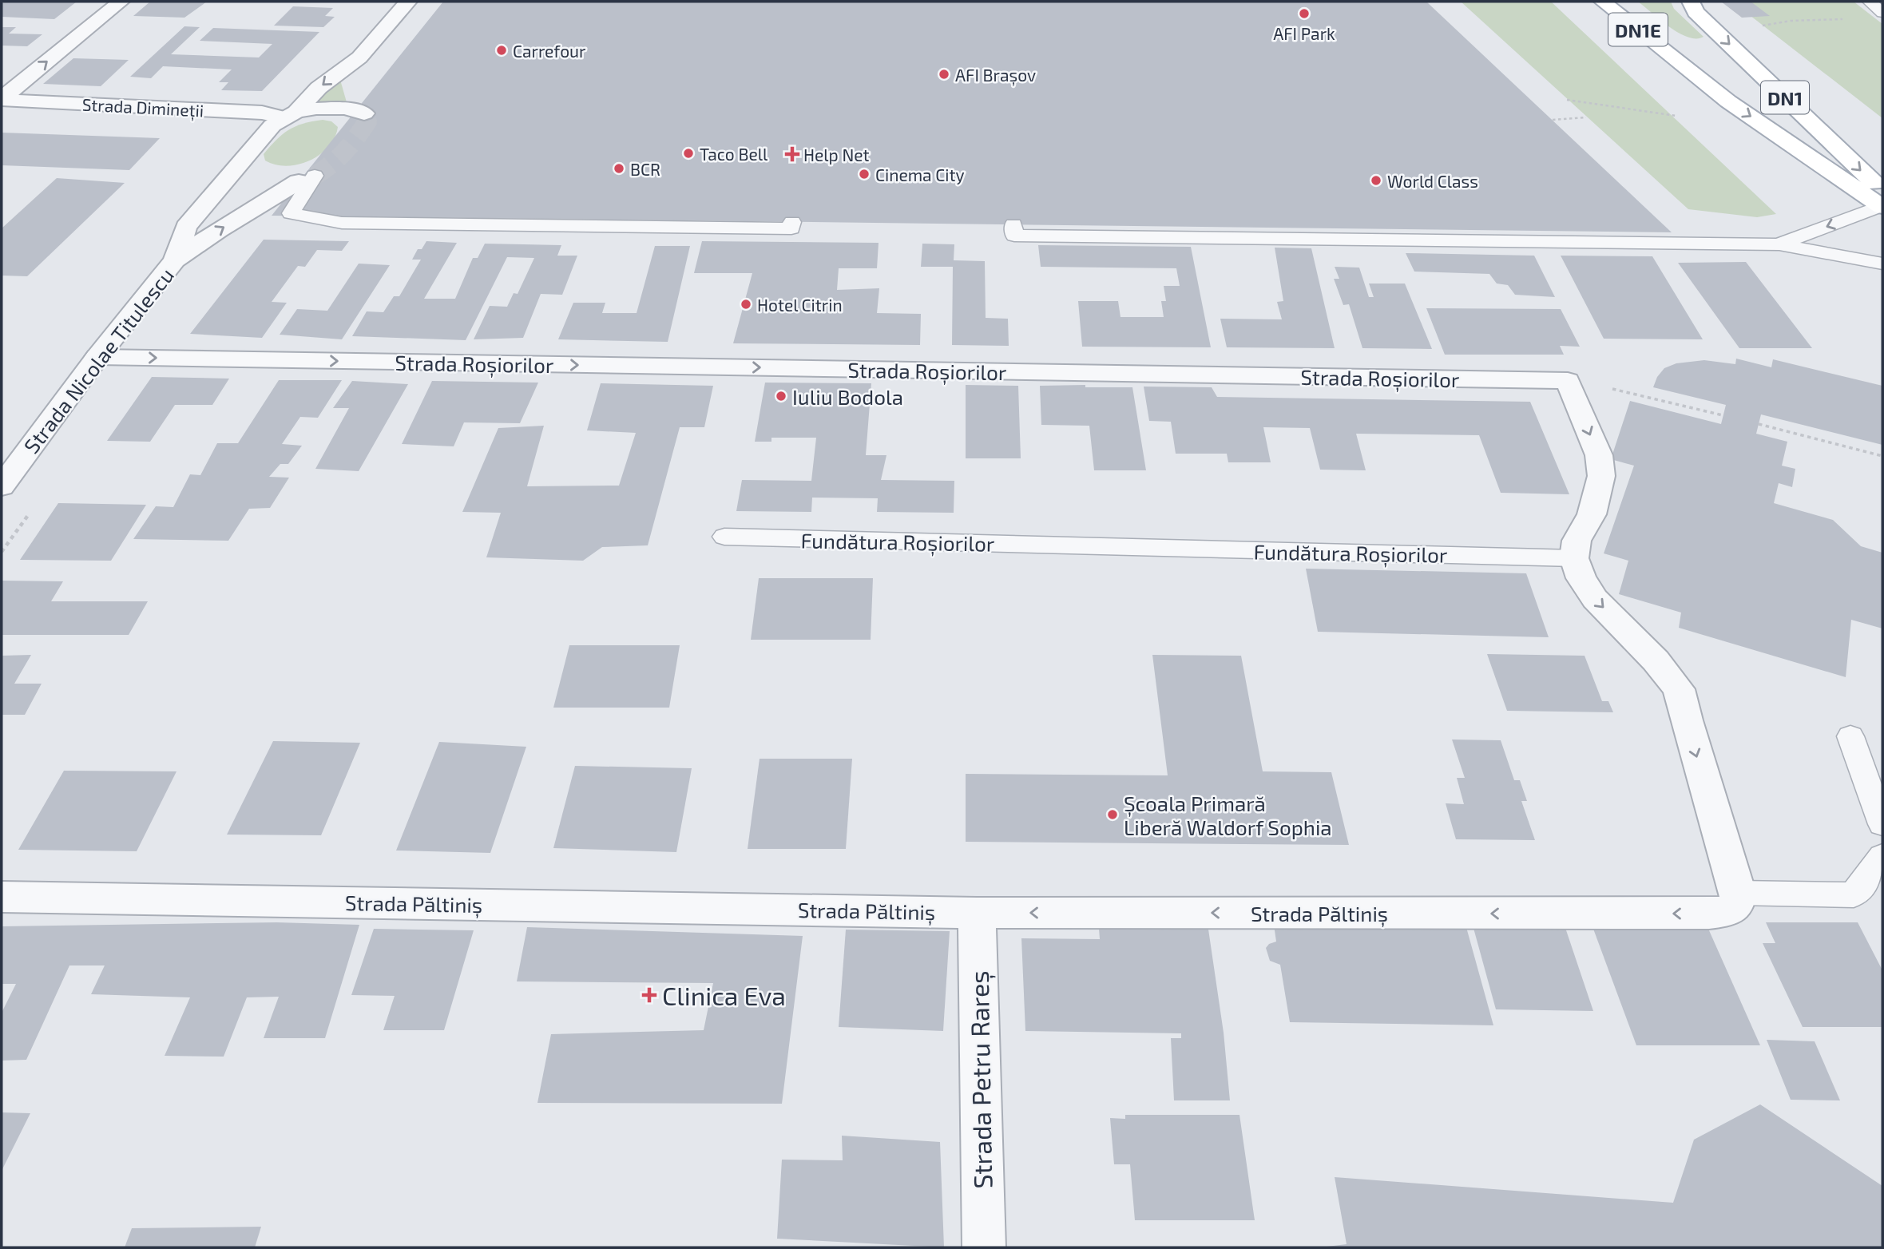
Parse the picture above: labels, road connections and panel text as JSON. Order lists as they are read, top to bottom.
{
  "streets": {
    "main road": ["DN1E", "DN1"],
    "street": [
      "Strada Dimineții",
      "Strada Nicolae Titulescu",
      "Strada Roșiorilor",
      "Strada Păltiniș",
      "Strada Petru Rareș"
    ],
    "lane": ["Fundătura Roșiorilor"]
  },
  "crossings": [
    ["DN1E", "DN1"],
    ["Strada Dimineții", "Strada Nicolae Titulescu"],
    ["Strada Nicolae Titulescu", "Strada Roșiorilor"],
    ["Strada Păltiniș", "Strada Petru Rareș"]
  ],
  "one_way": ["Strada Roșiorilor", "Strada Păltiniș"],
  "places": {
    "other": [
      "AFI Park",
      "Carrefour",
      "AFI Brașov",
      "Taco Bell",
      "BCR",
      "Cinema City",
      "World Class",
      "Hotel Citrin",
      "Iuliu Bodola",
      "Școala Primară Liberă Waldorf Sophia"
    ],
    "health": ["Help Net", "Clinica Eva"]
  }
}
